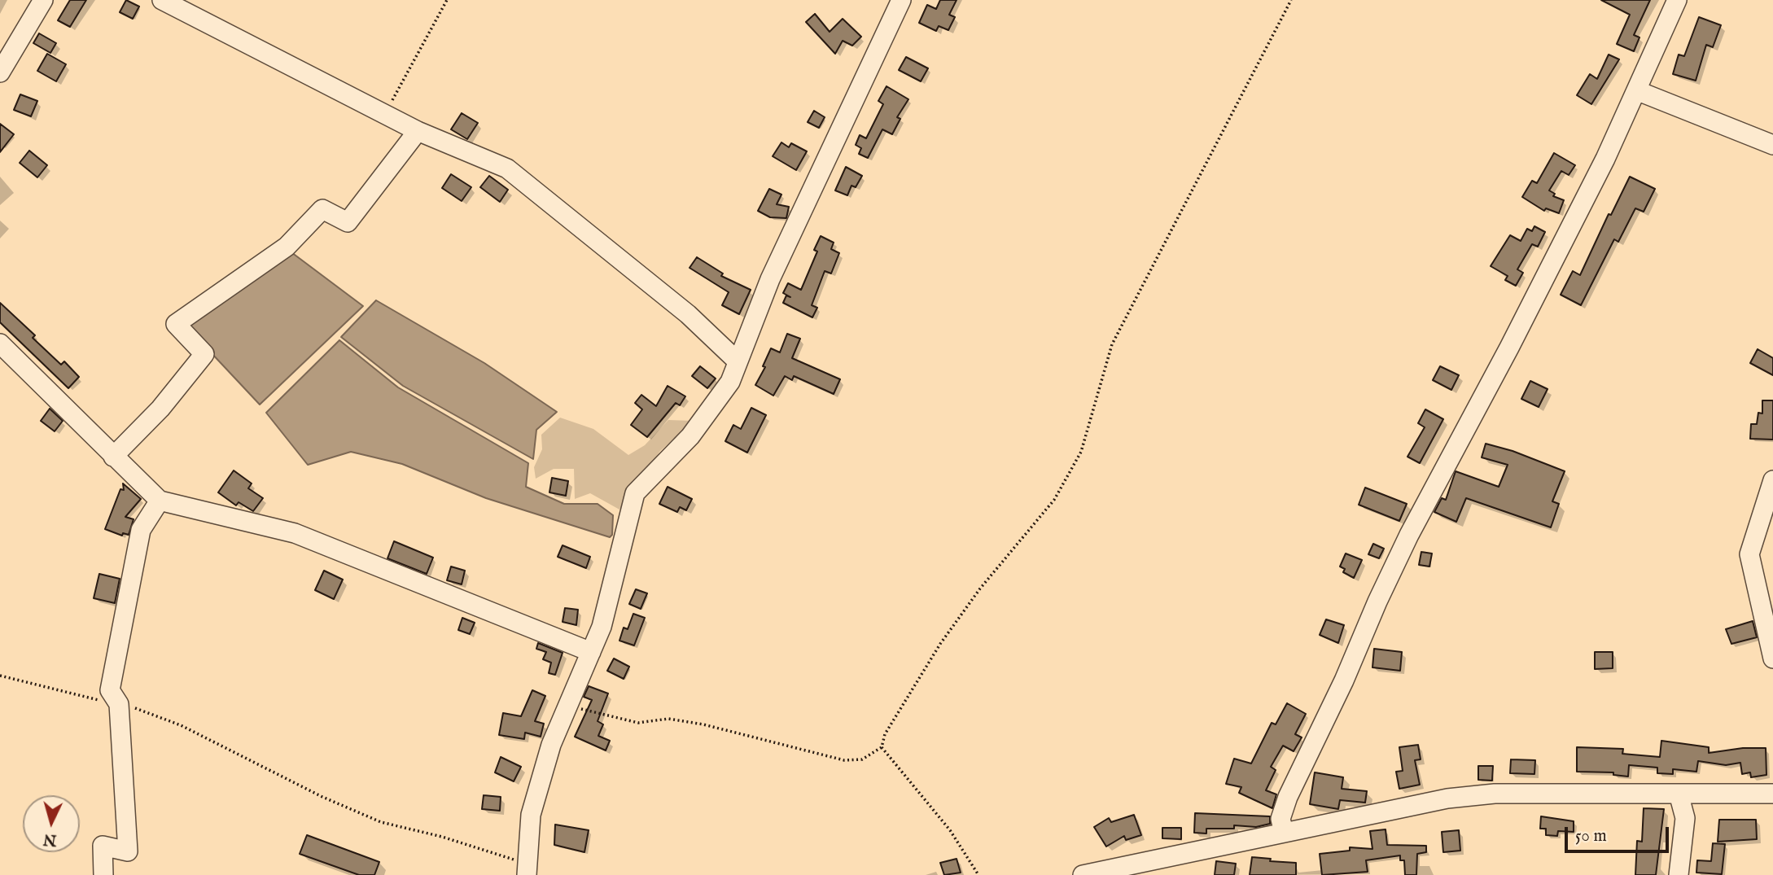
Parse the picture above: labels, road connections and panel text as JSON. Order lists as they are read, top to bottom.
{
  "scale_bar": "50 m",
  "north": "bottom"
}
